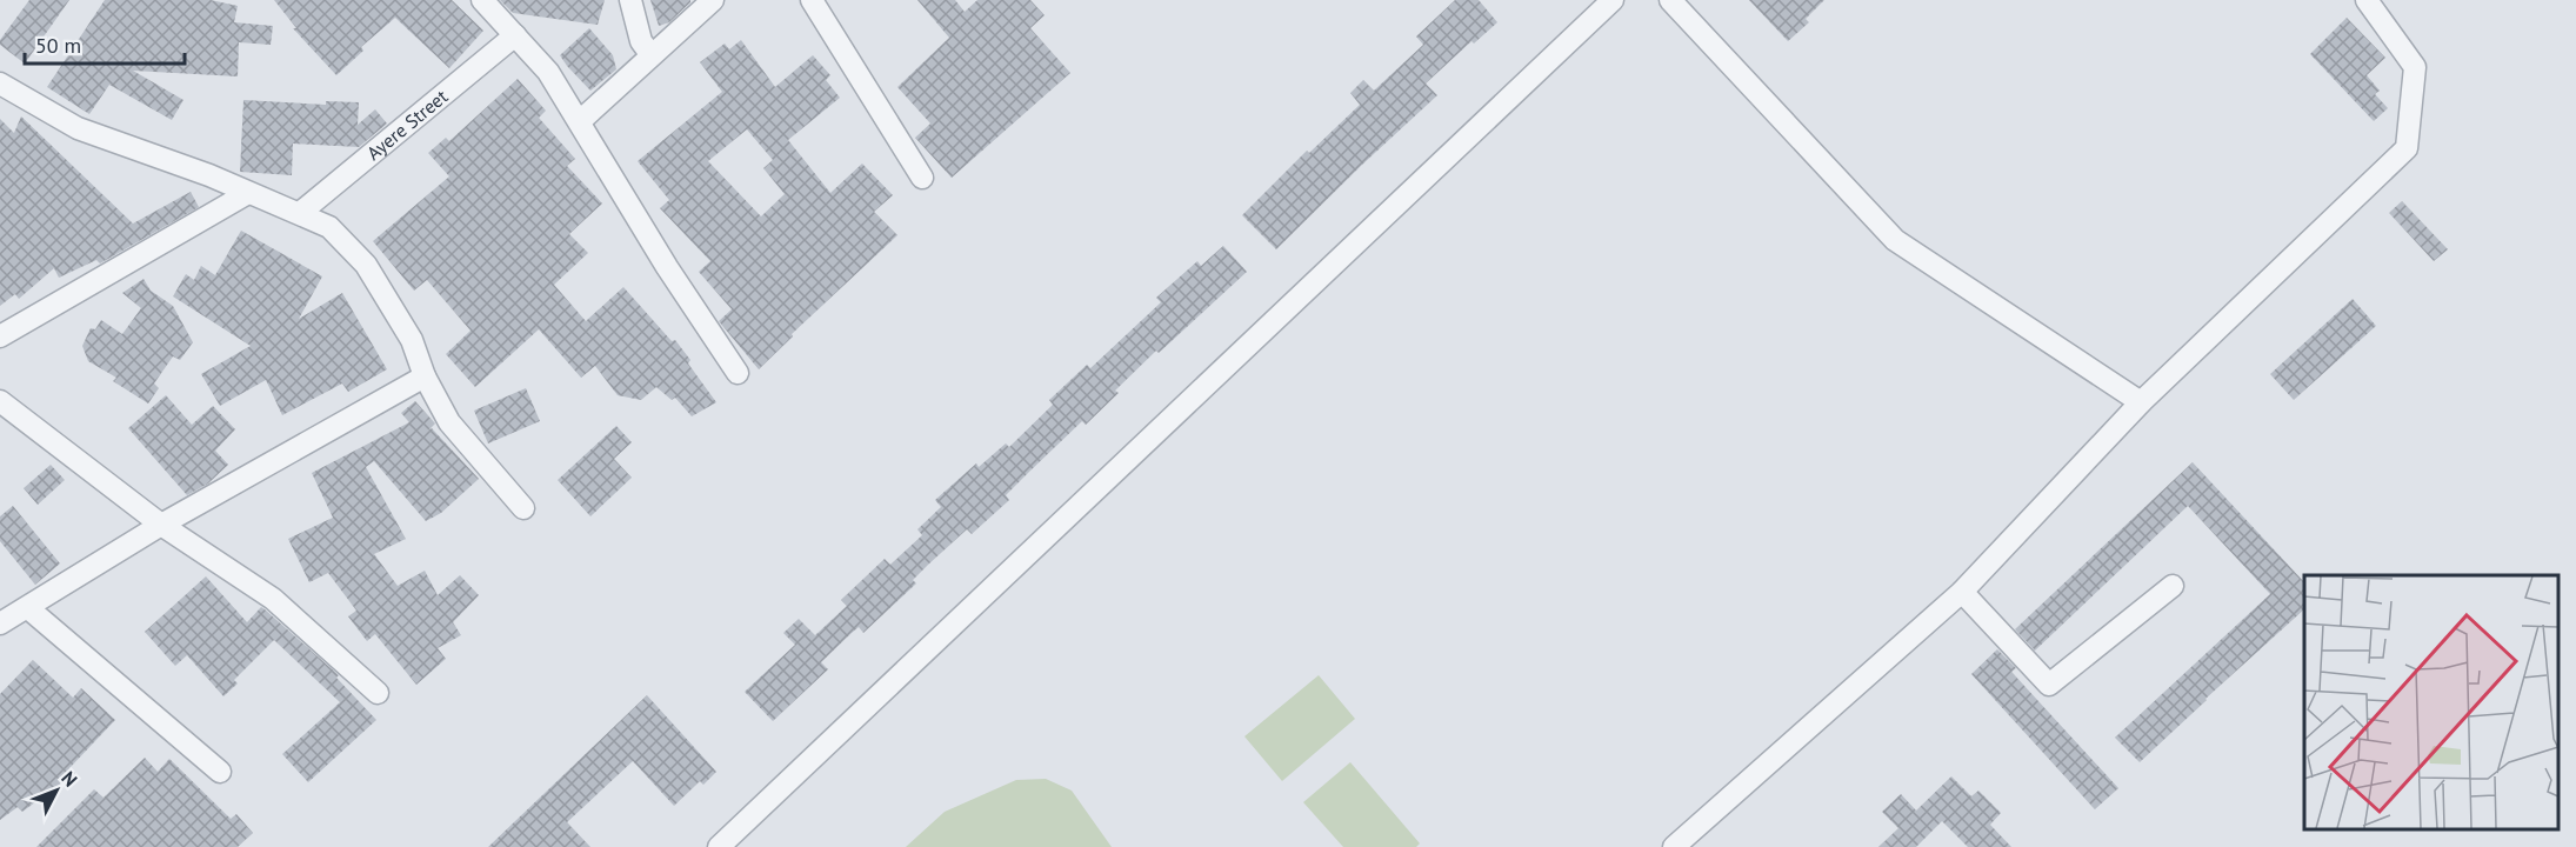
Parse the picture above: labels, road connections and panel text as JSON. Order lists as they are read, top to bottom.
{
  "streets": {
    "street": ["Ayere Street"]
  },
  "scale_bar": "50 m",
  "north": "top right"
}
